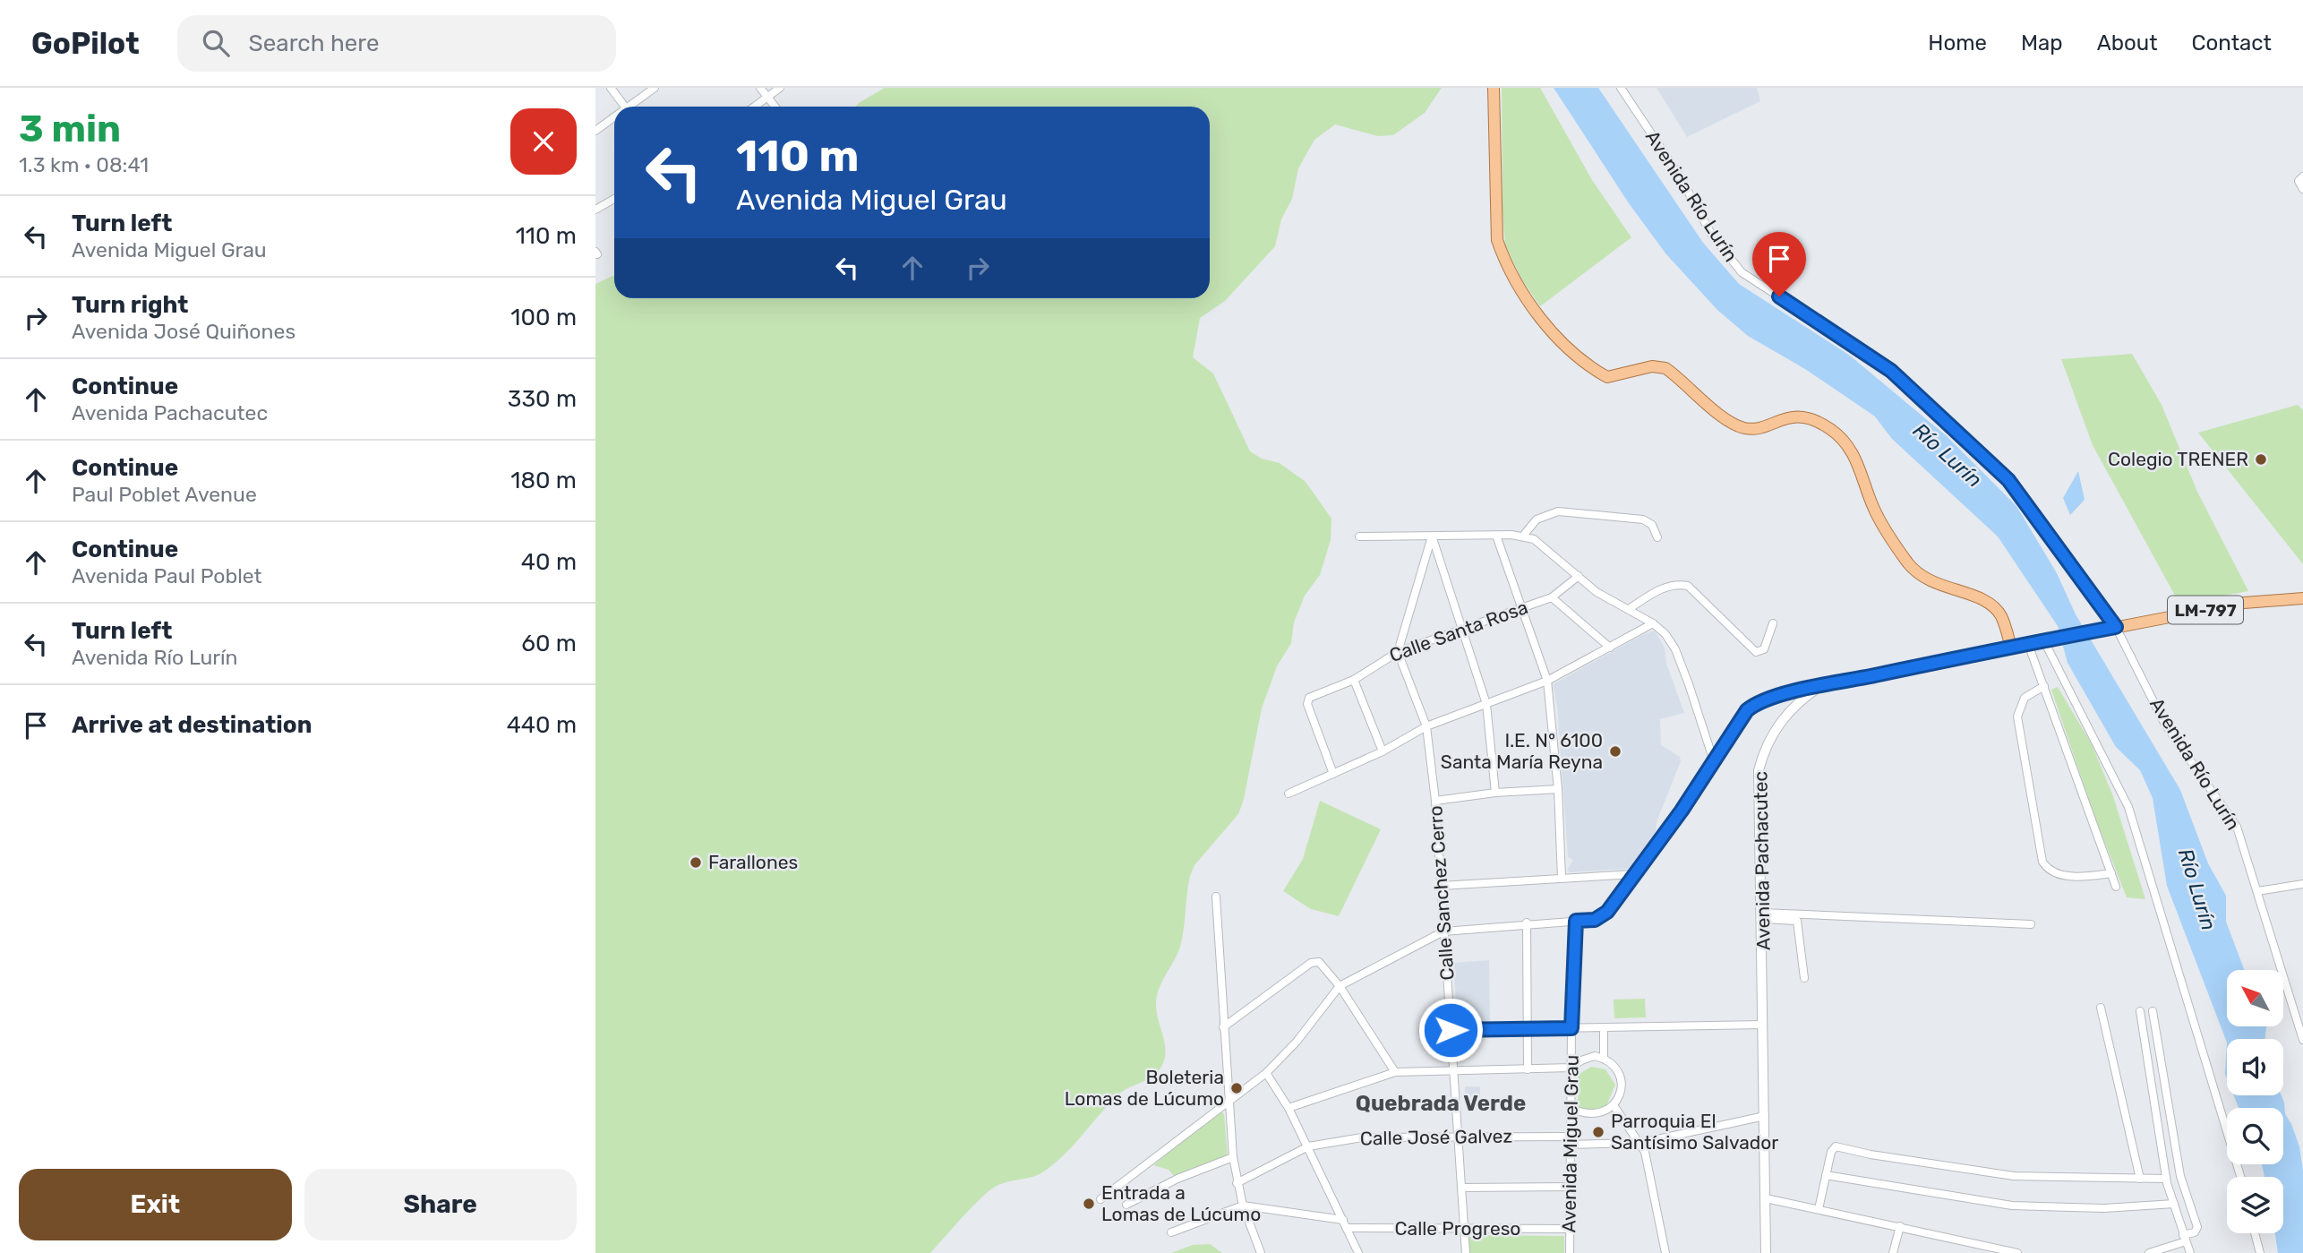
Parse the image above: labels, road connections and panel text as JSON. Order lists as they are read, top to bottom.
{
  "streets": {
    "main road": ["LM-797", "Avenida Pachacutec"],
    "street": [
      "Avenida Río Lurín",
      "Calle Santa Rosa",
      "Calle Sanchez Cerro",
      "Calle José Galvez",
      "Avenida Miguel Grau",
      "Calle Progreso"
    ]
  },
  "crossings": [
    ["Avenida Río Lurín", "LM-797"],
    ["LM-797", "Avenida Pachacutec"],
    ["Calle Santa Rosa", "Calle Sanchez Cerro"],
    ["Avenida Pachacutec", "Calle José Galvez"],
    ["Calle Sanchez Cerro", "Calle José Galvez"],
    ["Calle Sanchez Cerro", "Calle Progreso"],
    ["Calle José Galvez", "Avenida Miguel Grau"],
    ["Avenida Miguel Grau", "Calle Progreso"]
  ],
  "districts": ["Quebrada Verde"],
  "water": ["Río Lurín"],
  "places": [
    "Colegio TRENER",
    "I.E. N° 6100 Santa María Reyna",
    "Farallones",
    "Boleteria Lomas de Lúcumo",
    "Parroquia El Santísimo Salvador",
    "Entrada a Lomas de Lúcumo"
  ],
  "north": "top left",
  "page": {
    "header": "GoPilot",
    "search": "Search here",
    "nav": [
      "Home",
      "Map",
      "About",
      "Contact"
    ],
    "heading": ["3 min", "1.3 km · 08:41"],
    "turn": ["110 m", "Avenida Miguel Grau"],
    "list": [
      {
        "name": "Turn left",
        "note": "Avenida Miguel Grau",
        "value": "110 m"
      },
      {
        "name": "Turn right",
        "note": "Avenida José Quiñones",
        "value": "100 m"
      },
      {
        "name": "Continue",
        "note": "Avenida Pachacutec",
        "value": "330 m"
      },
      {
        "name": "Continue",
        "note": "Paul Poblet Avenue",
        "value": "180 m"
      },
      {
        "name": "Continue",
        "note": "Avenida Paul Poblet",
        "value": "40 m"
      },
      {
        "name": "Turn left",
        "note": "Avenida Río Lurín",
        "value": "60 m"
      },
      {
        "name": "Arrive at destination",
        "value": "440 m"
      }
    ],
    "buttons": ["Exit", "Share"]
  }
}
